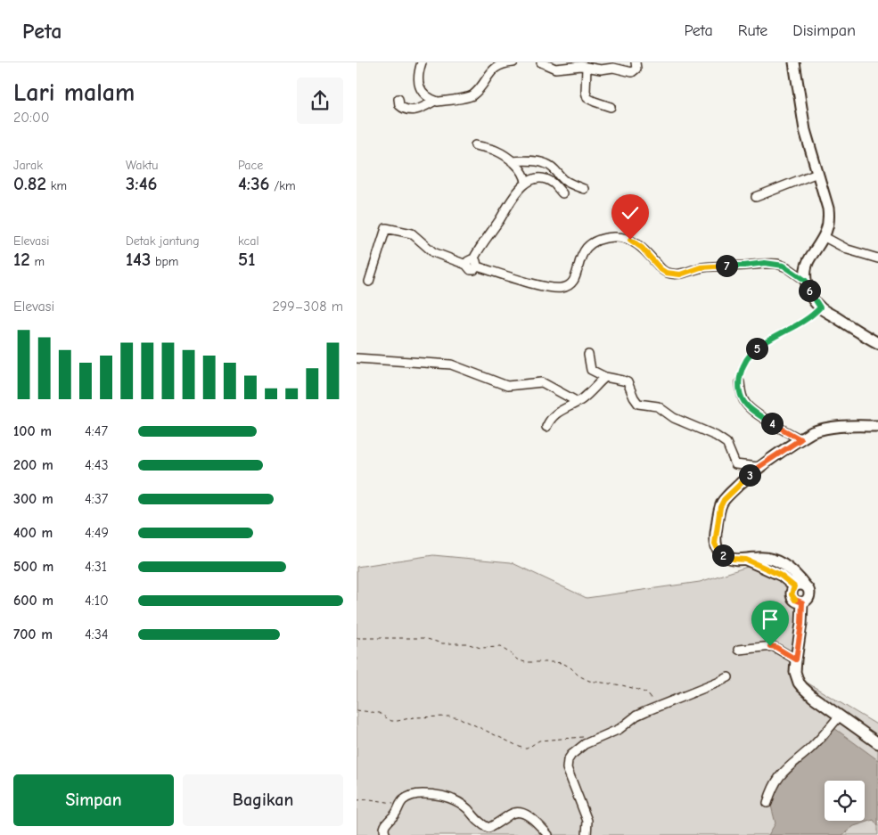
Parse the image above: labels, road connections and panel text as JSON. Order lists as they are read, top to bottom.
{
  "page": {
    "header": "Peta",
    "nav": ["Peta", "Rute", "Disimpan"],
    "heading": ["Lari malam", "20:00"],
    "stats": [
      ["Jarak", "0.82 km"],
      ["Waktu", "3:46"],
      ["Pace", "4:36 /km"],
      ["Elevasi", "12 m"],
      ["Detak jantung", "143 bpm"],
      ["kcal", "51"]
    ],
    "pins": [
      "7",
      "6",
      "5",
      "4",
      "3",
      "2"
    ],
    "chart": ["Elevasi", "299–308 m"],
    "list": [
      {
        "name": "100 m",
        "note": "4:47"
      },
      {
        "name": "200 m",
        "note": "4:43"
      },
      {
        "name": "300 m",
        "note": "4:37"
      },
      {
        "name": "400 m",
        "note": "4:49"
      },
      {
        "name": "500 m",
        "note": "4:31"
      },
      {
        "name": "600 m",
        "note": "4:10"
      },
      {
        "name": "700 m",
        "note": "4:34"
      }
    ],
    "buttons": ["Simpan", "Bagikan"]
  }
}
